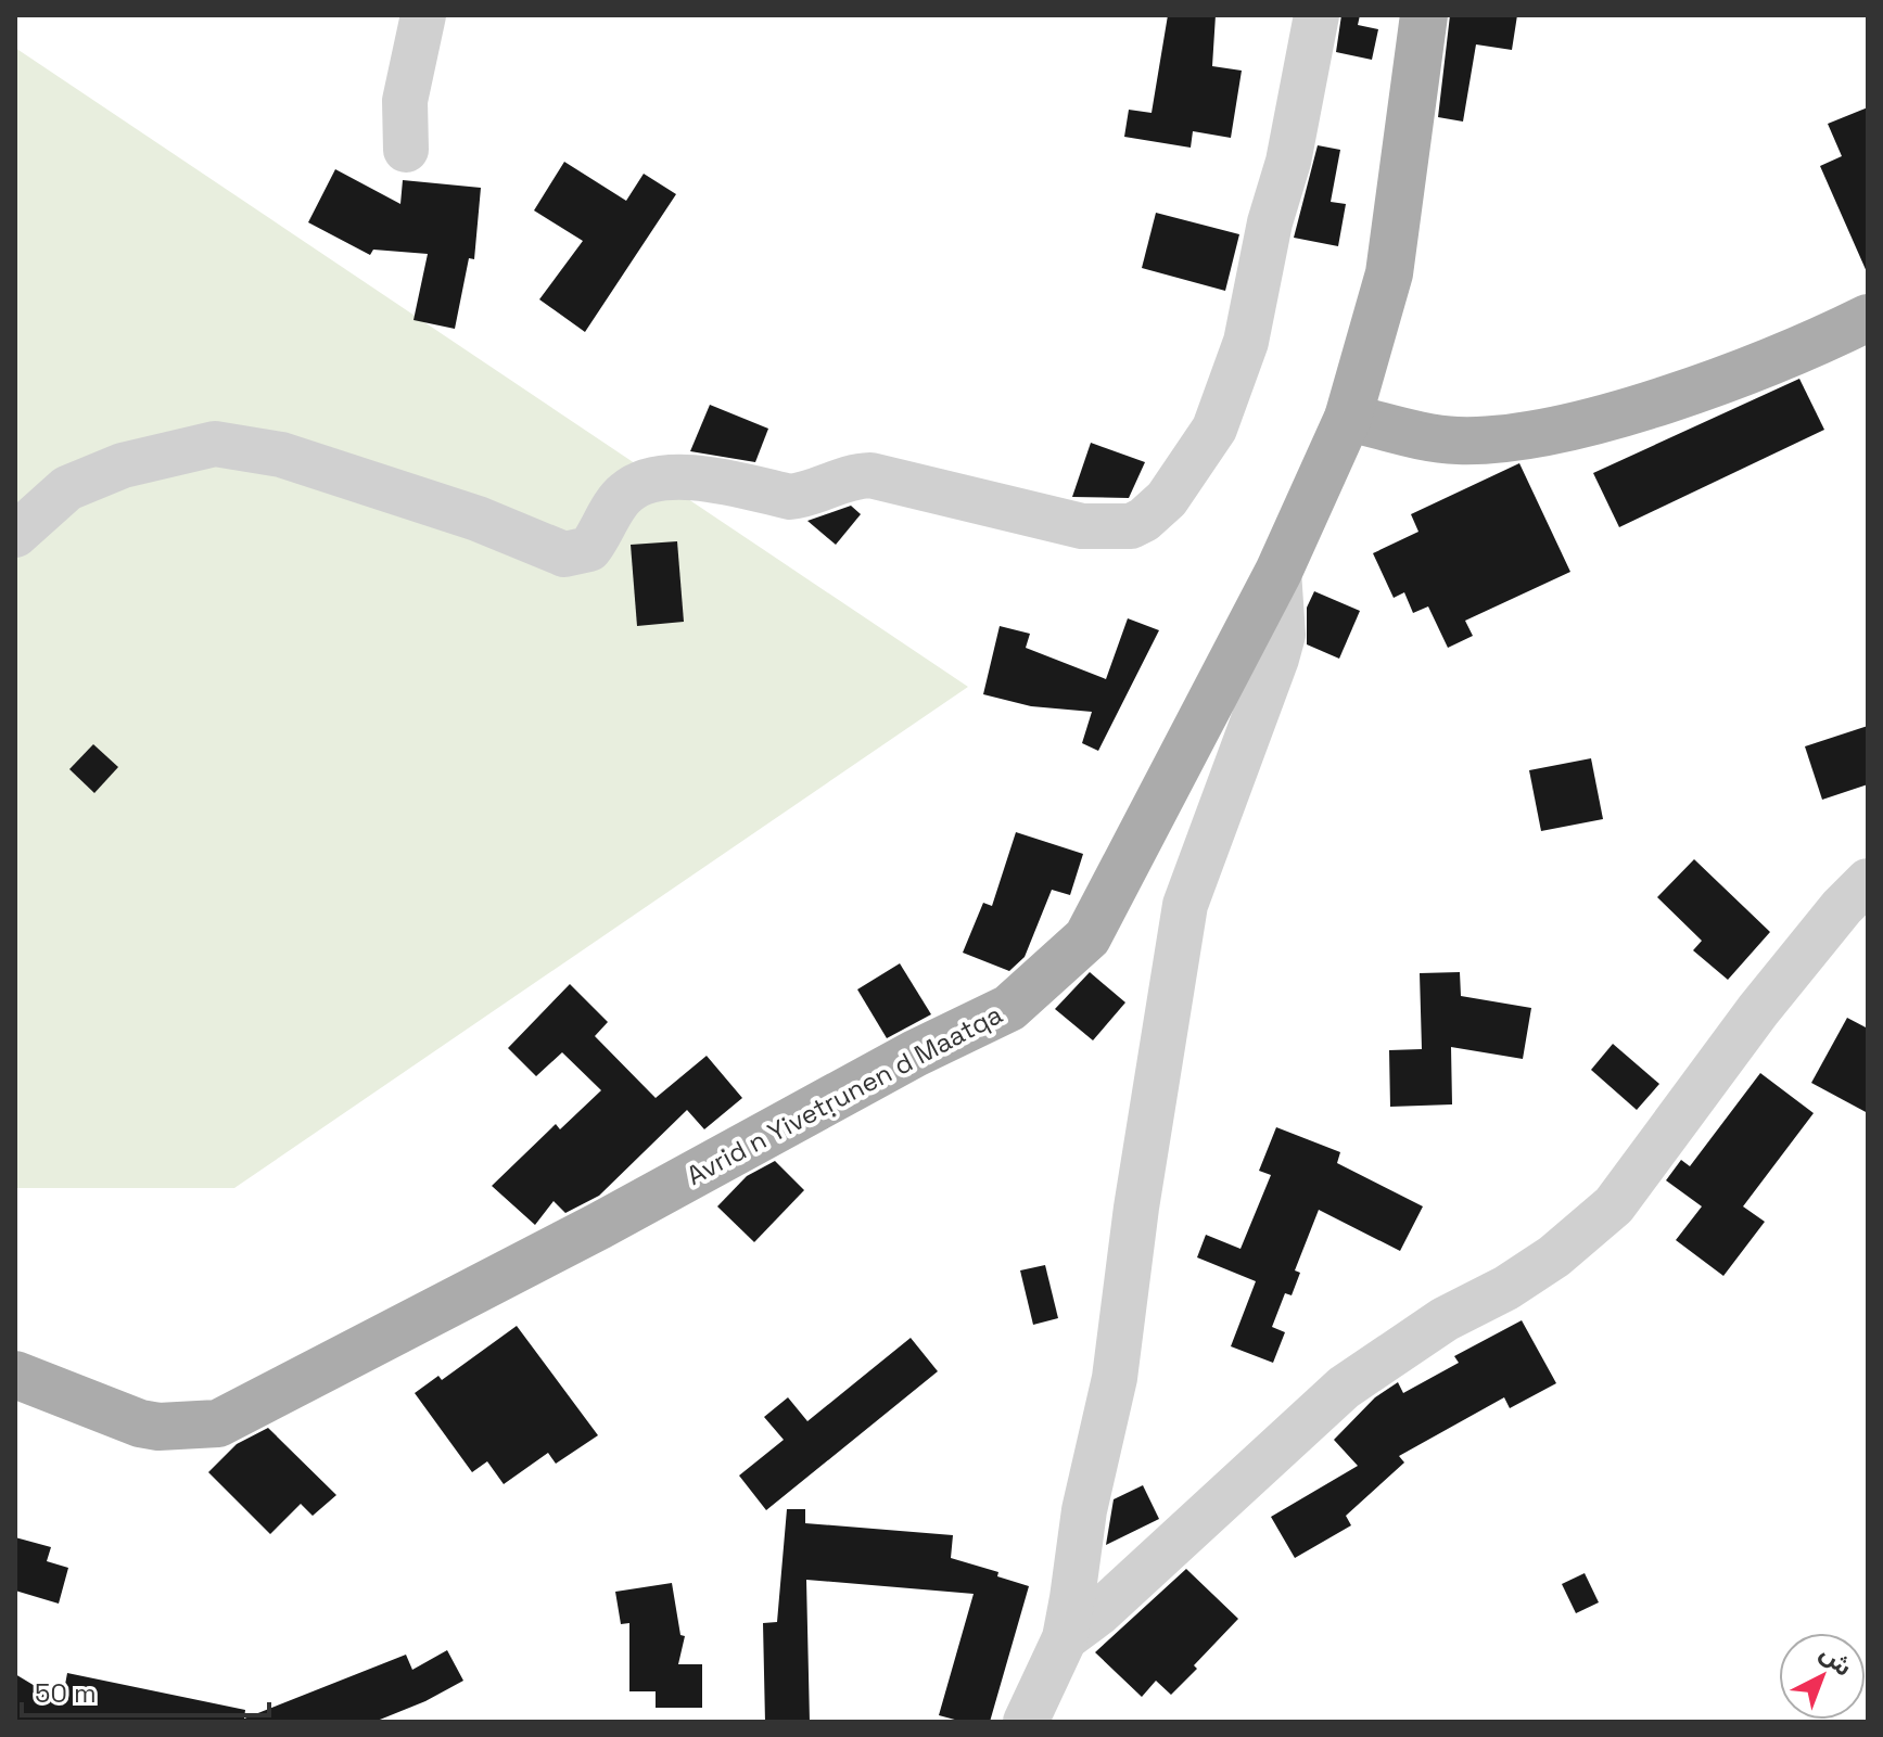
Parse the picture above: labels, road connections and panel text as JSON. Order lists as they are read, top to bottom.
{
  "streets": {
    "main road": ["Avrid n Yivetṛunen d Maatqa"]
  },
  "scale_bar": "50 m",
  "north": "top right"
}
